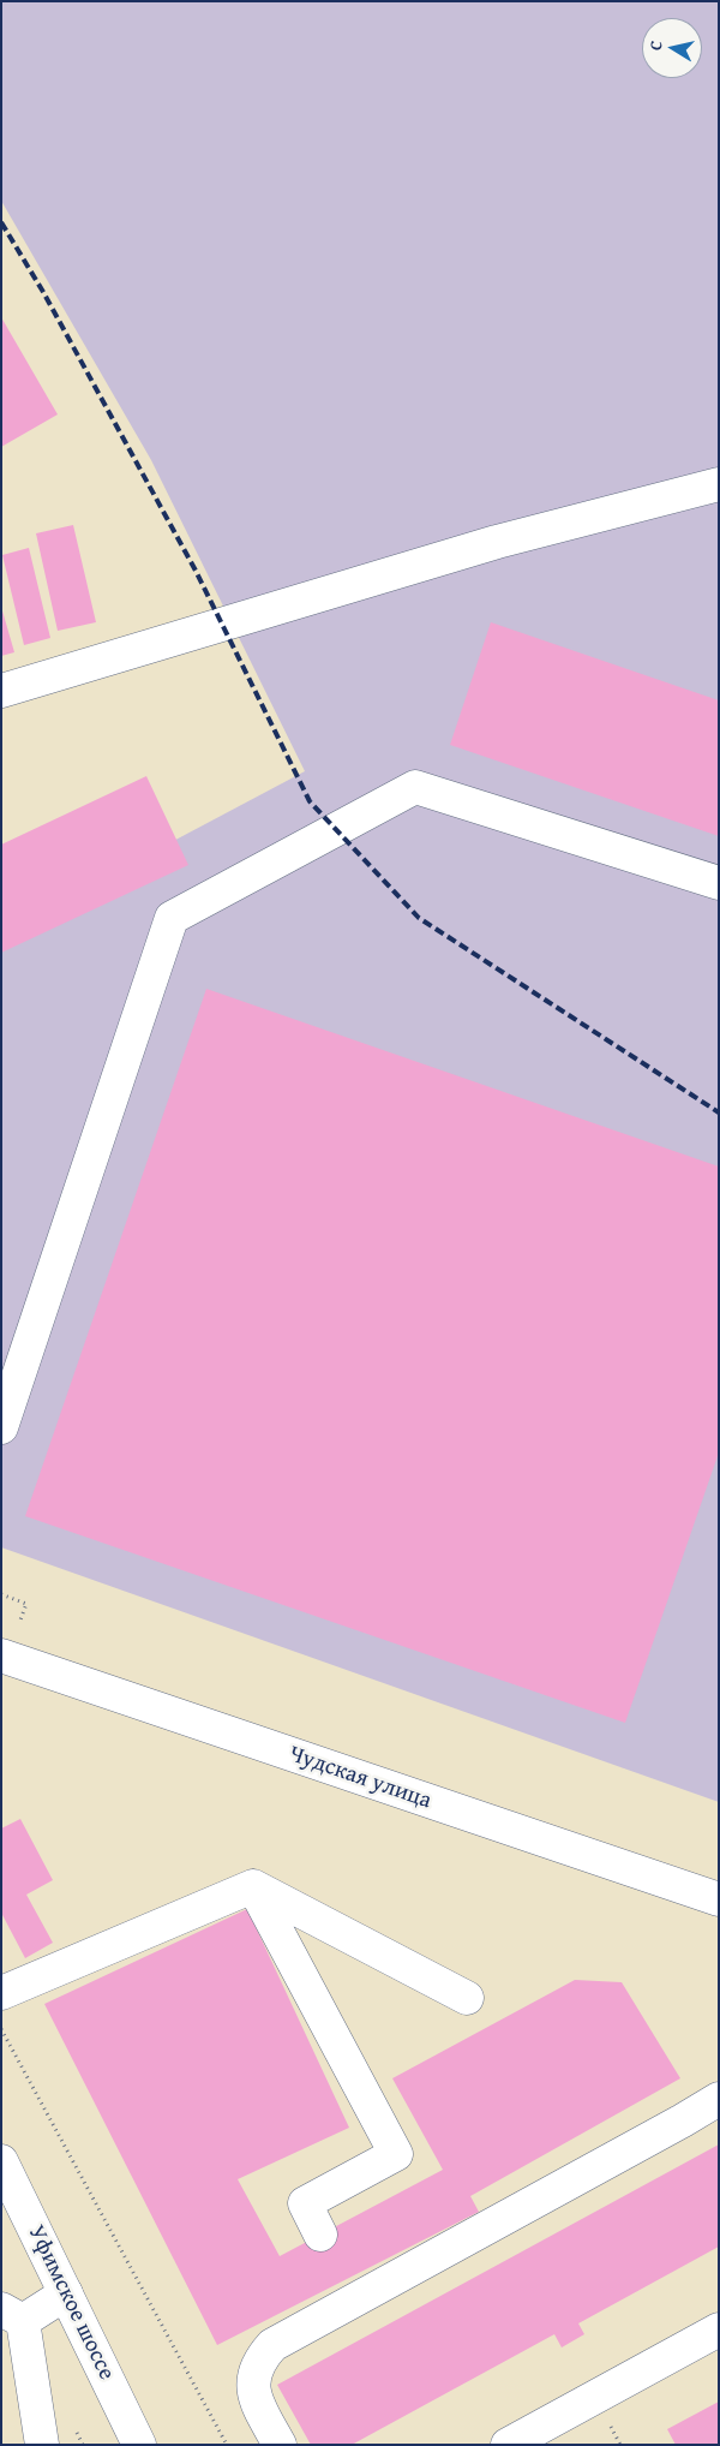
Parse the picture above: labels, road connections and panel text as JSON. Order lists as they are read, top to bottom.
{
  "streets": {
    "main road": ["Чудская улица", "Уфимское шоссе"]
  },
  "north": "left"
}
